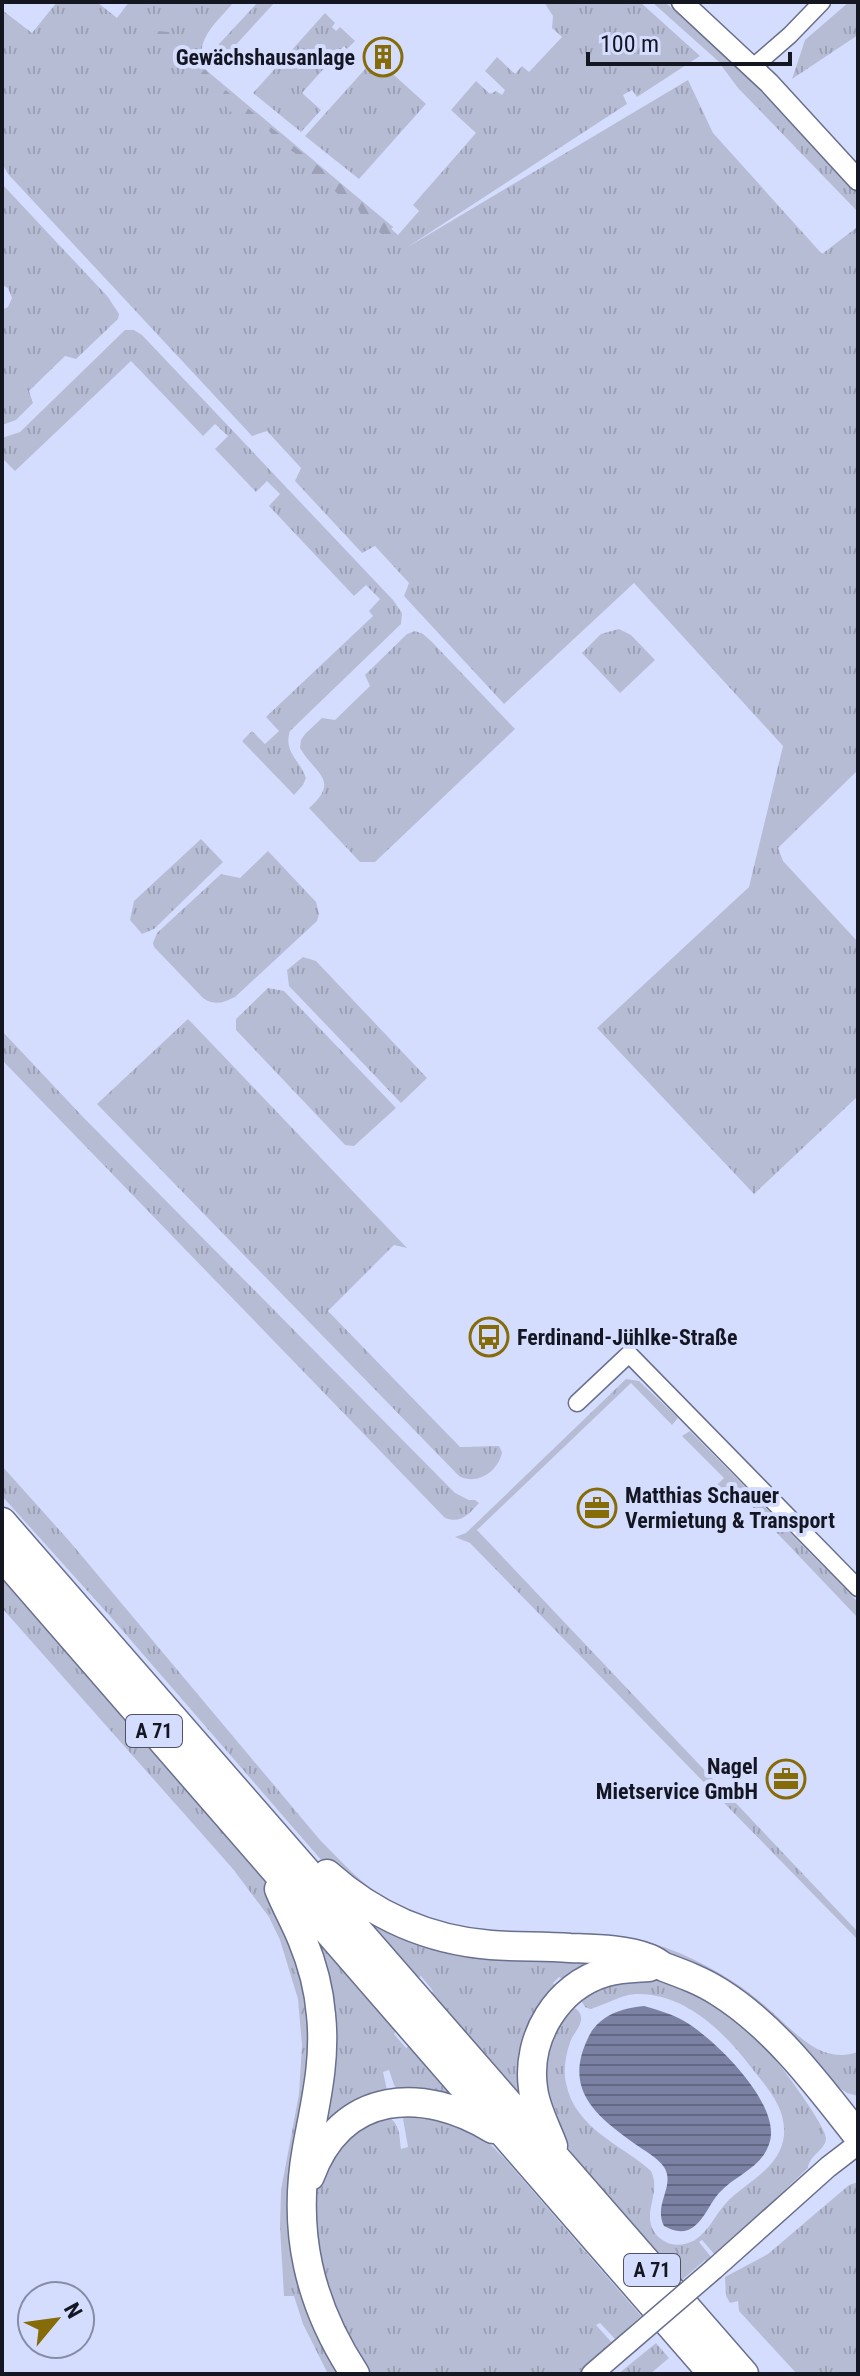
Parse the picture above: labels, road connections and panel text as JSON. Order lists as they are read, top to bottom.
{
  "streets": {
    "highway": ["A 71"]
  },
  "places": {
    "building": ["Gewächshausanlage"],
    "bus stop": ["Ferdinand-Jühlke-Straße"],
    "office": ["Matthias Schauer Vermietung & Transport", "Nagel Mietservice GmbH"]
  },
  "scale_bar": "100 m",
  "north": "top right"
}
